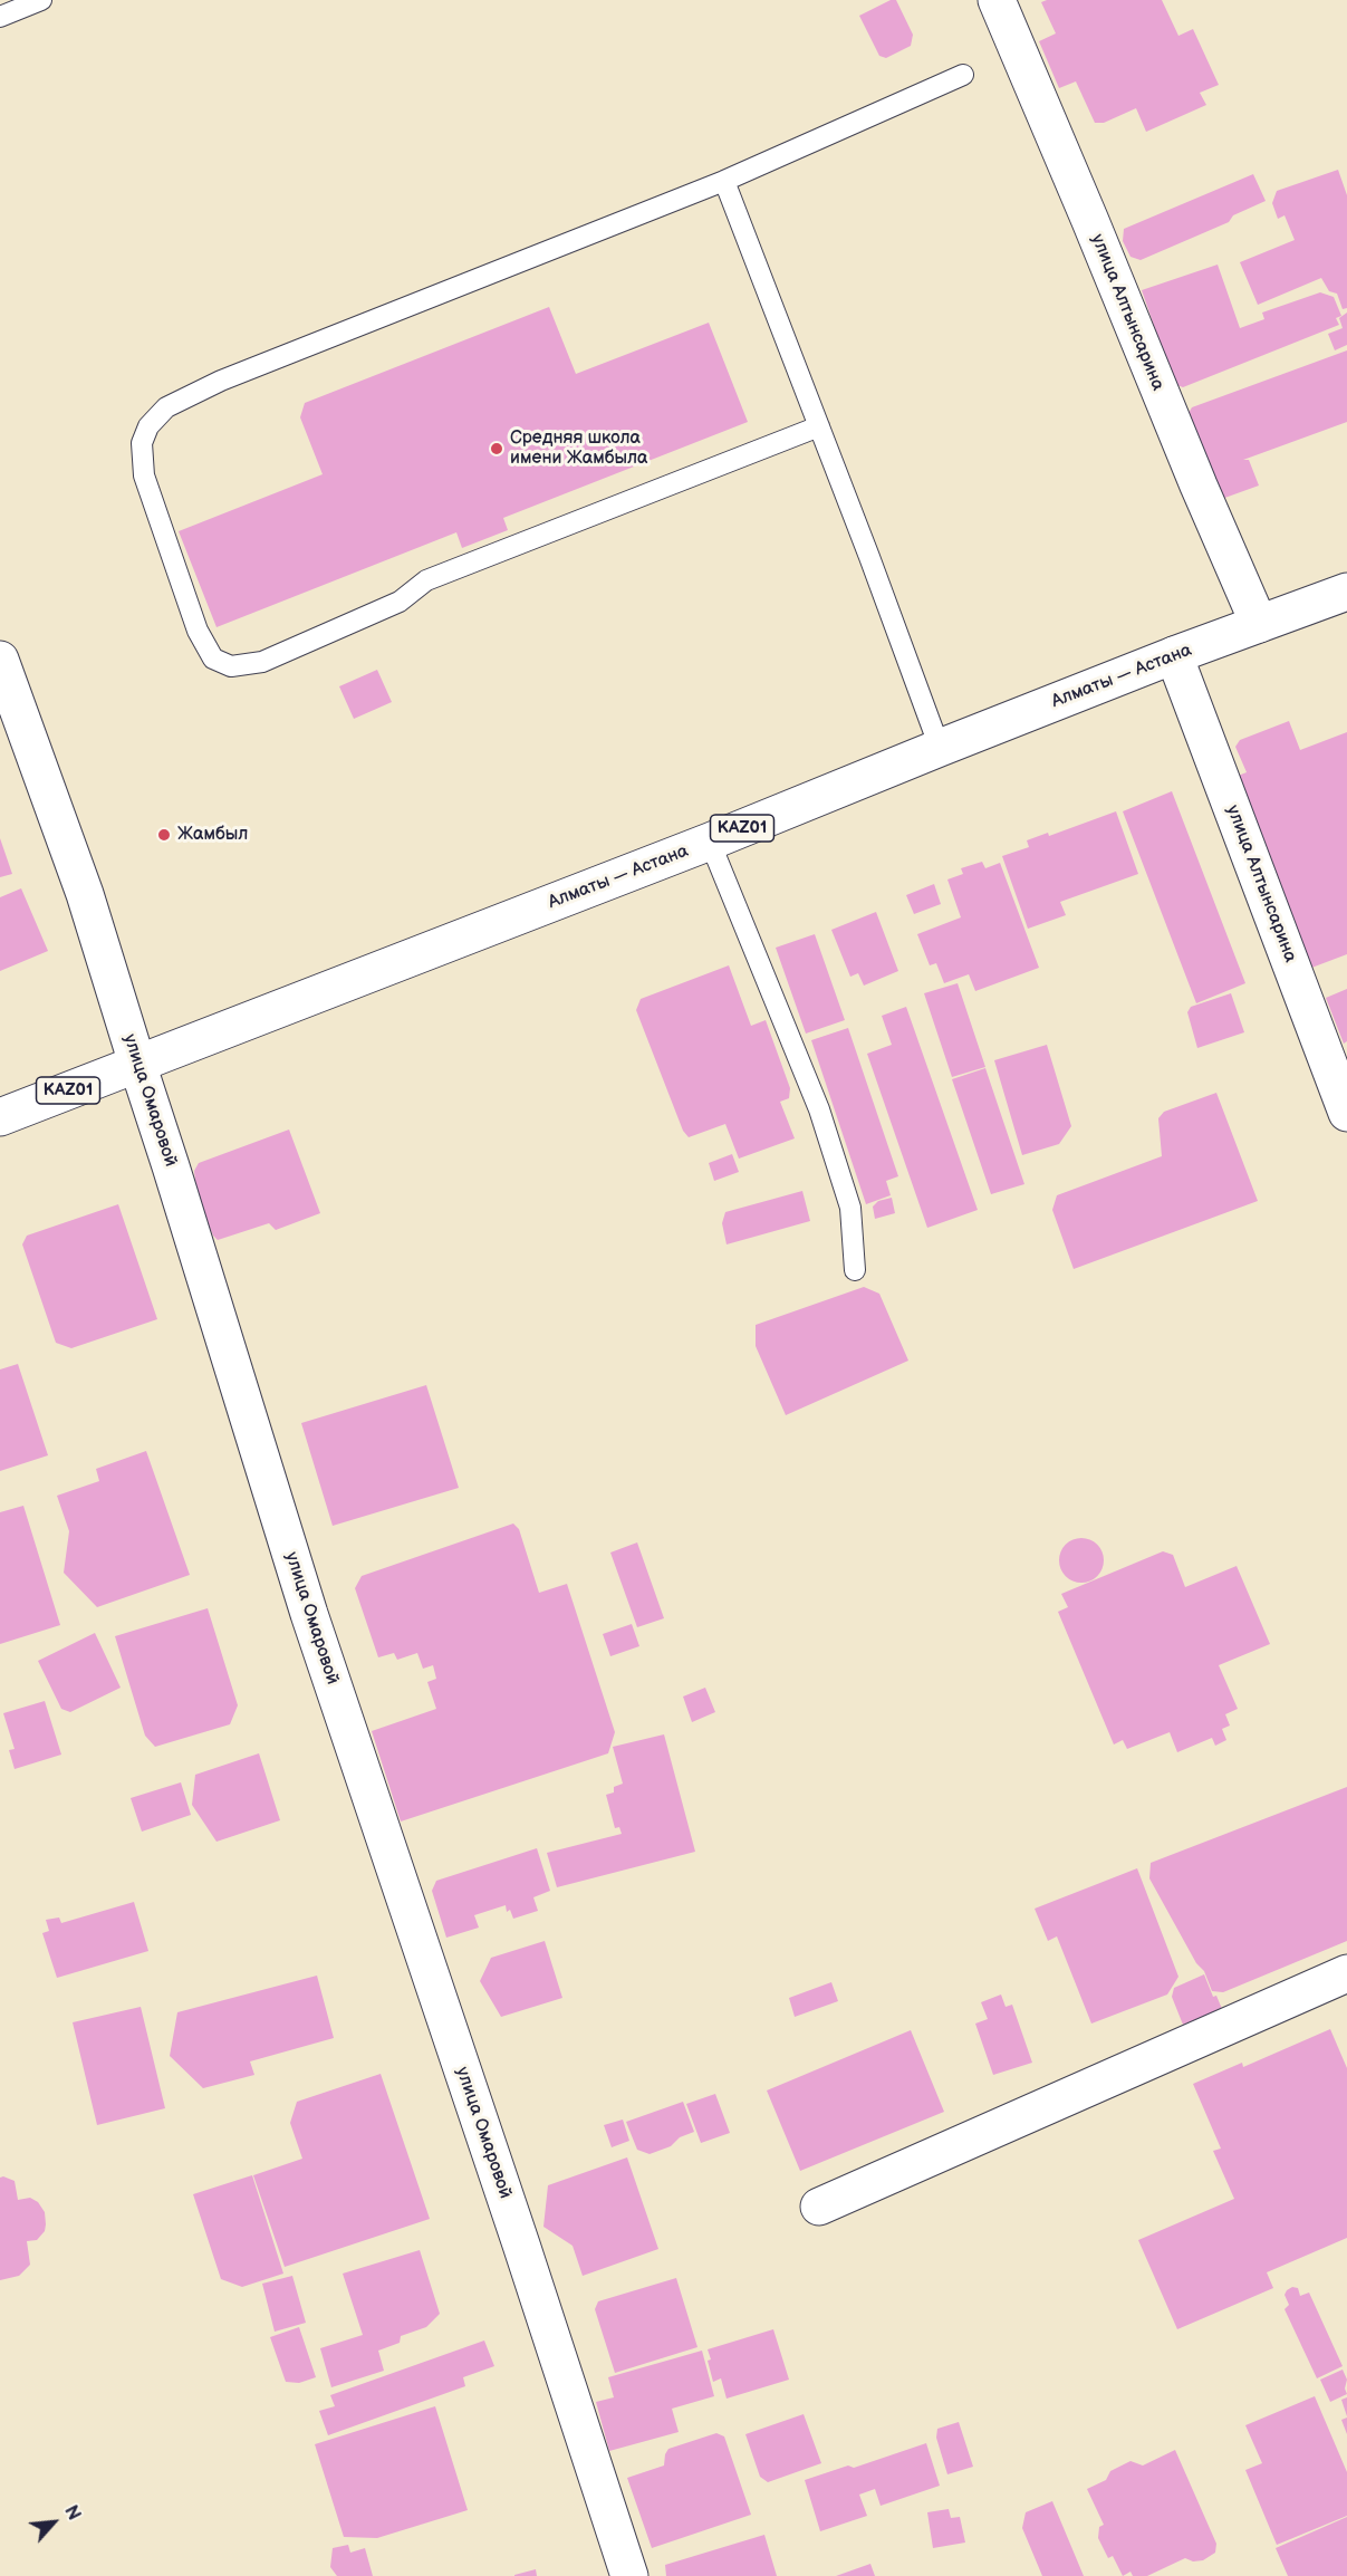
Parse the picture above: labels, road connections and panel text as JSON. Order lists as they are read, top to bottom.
{
  "streets": {
    "main road": [
      "улица Алтынсарина",
      "Алматы — Астана",
      "KАZ01",
      "улица Омаровой"
    ]
  },
  "crossings": [
    ["улица Алтынсарина", "Алматы — Астана"],
    ["Алматы — Астана", "улица Омаровой"]
  ],
  "places": ["Средняя школа имени Жамбыла", "Жамбыл"],
  "north": "top right"
}
